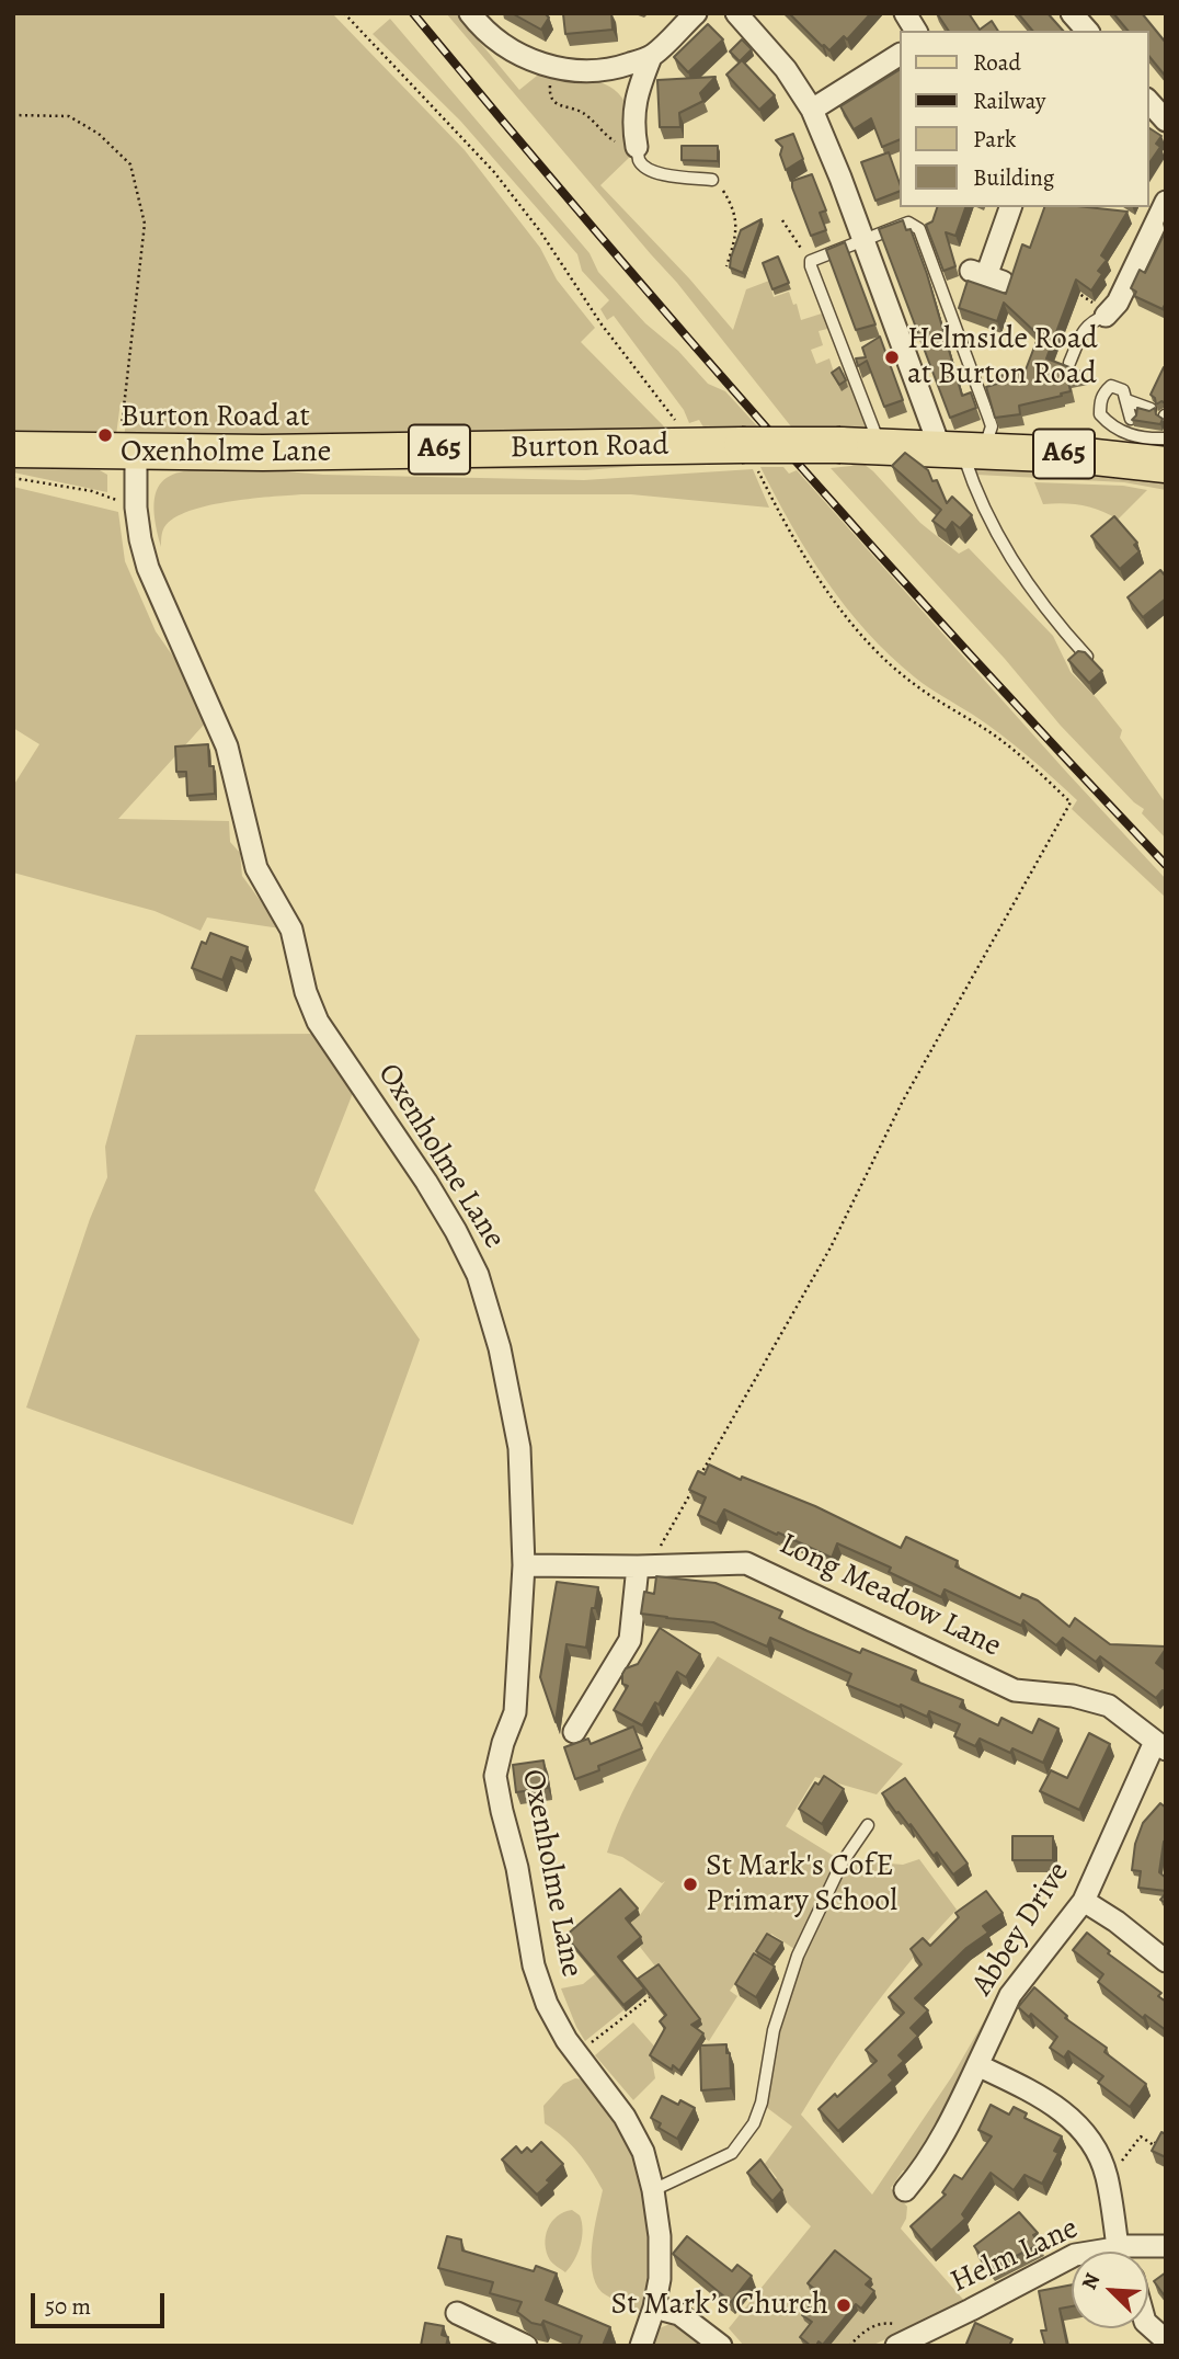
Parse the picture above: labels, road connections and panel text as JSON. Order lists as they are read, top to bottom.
{
  "streets": {
    "main road": ["Burton Road", "A65"],
    "street": [
      "Oxenholme Lane",
      "Long Meadow Lane",
      "Abbey Drive",
      "Helm Lane"
    ]
  },
  "crossings": [
    ["Burton Road", "Oxenholme Lane"],
    ["Oxenholme Lane", "Long Meadow Lane"],
    ["Long Meadow Lane", "Abbey Drive"]
  ],
  "places": [
    "Helmside Road at Burton Road",
    "Burton Road at Oxenholme Lane",
    "St Mark's CofE Primary School",
    "St Mark’s Church"
  ],
  "legend": [
    "Road",
    "Railway",
    "Park",
    "Building"
  ],
  "scale_bar": "50 m",
  "north": "top left"
}
